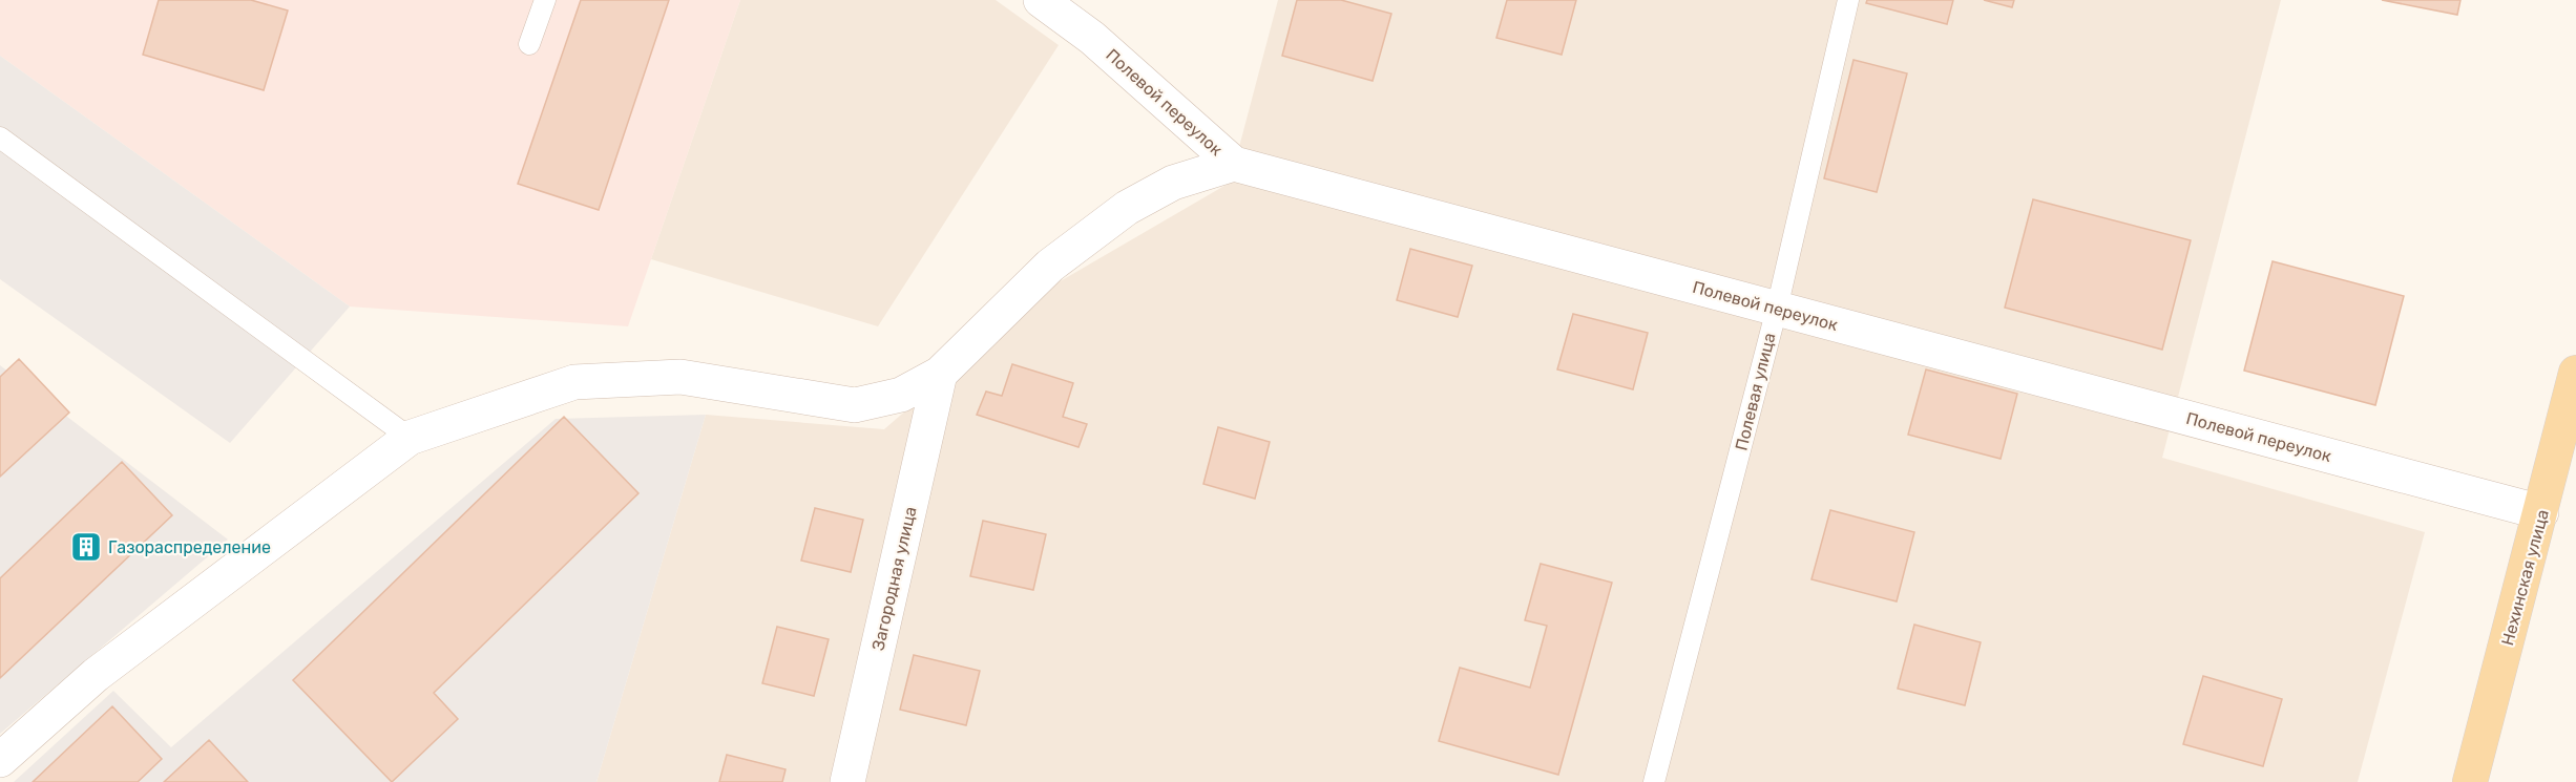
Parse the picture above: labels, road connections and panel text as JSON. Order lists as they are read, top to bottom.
{
  "streets": {
    "main road": ["Нехинская улица"],
    "street": ["Полевой переулок", "Загородная улица"],
    "lane": ["Полевая улица"]
  },
  "crossings": [
    ["Полевой переулок", "Полевая улица"],
    ["Полевой переулок", "Нехинская улица"]
  ],
  "places": {
    "building": ["Газораспределение"]
  }
}
